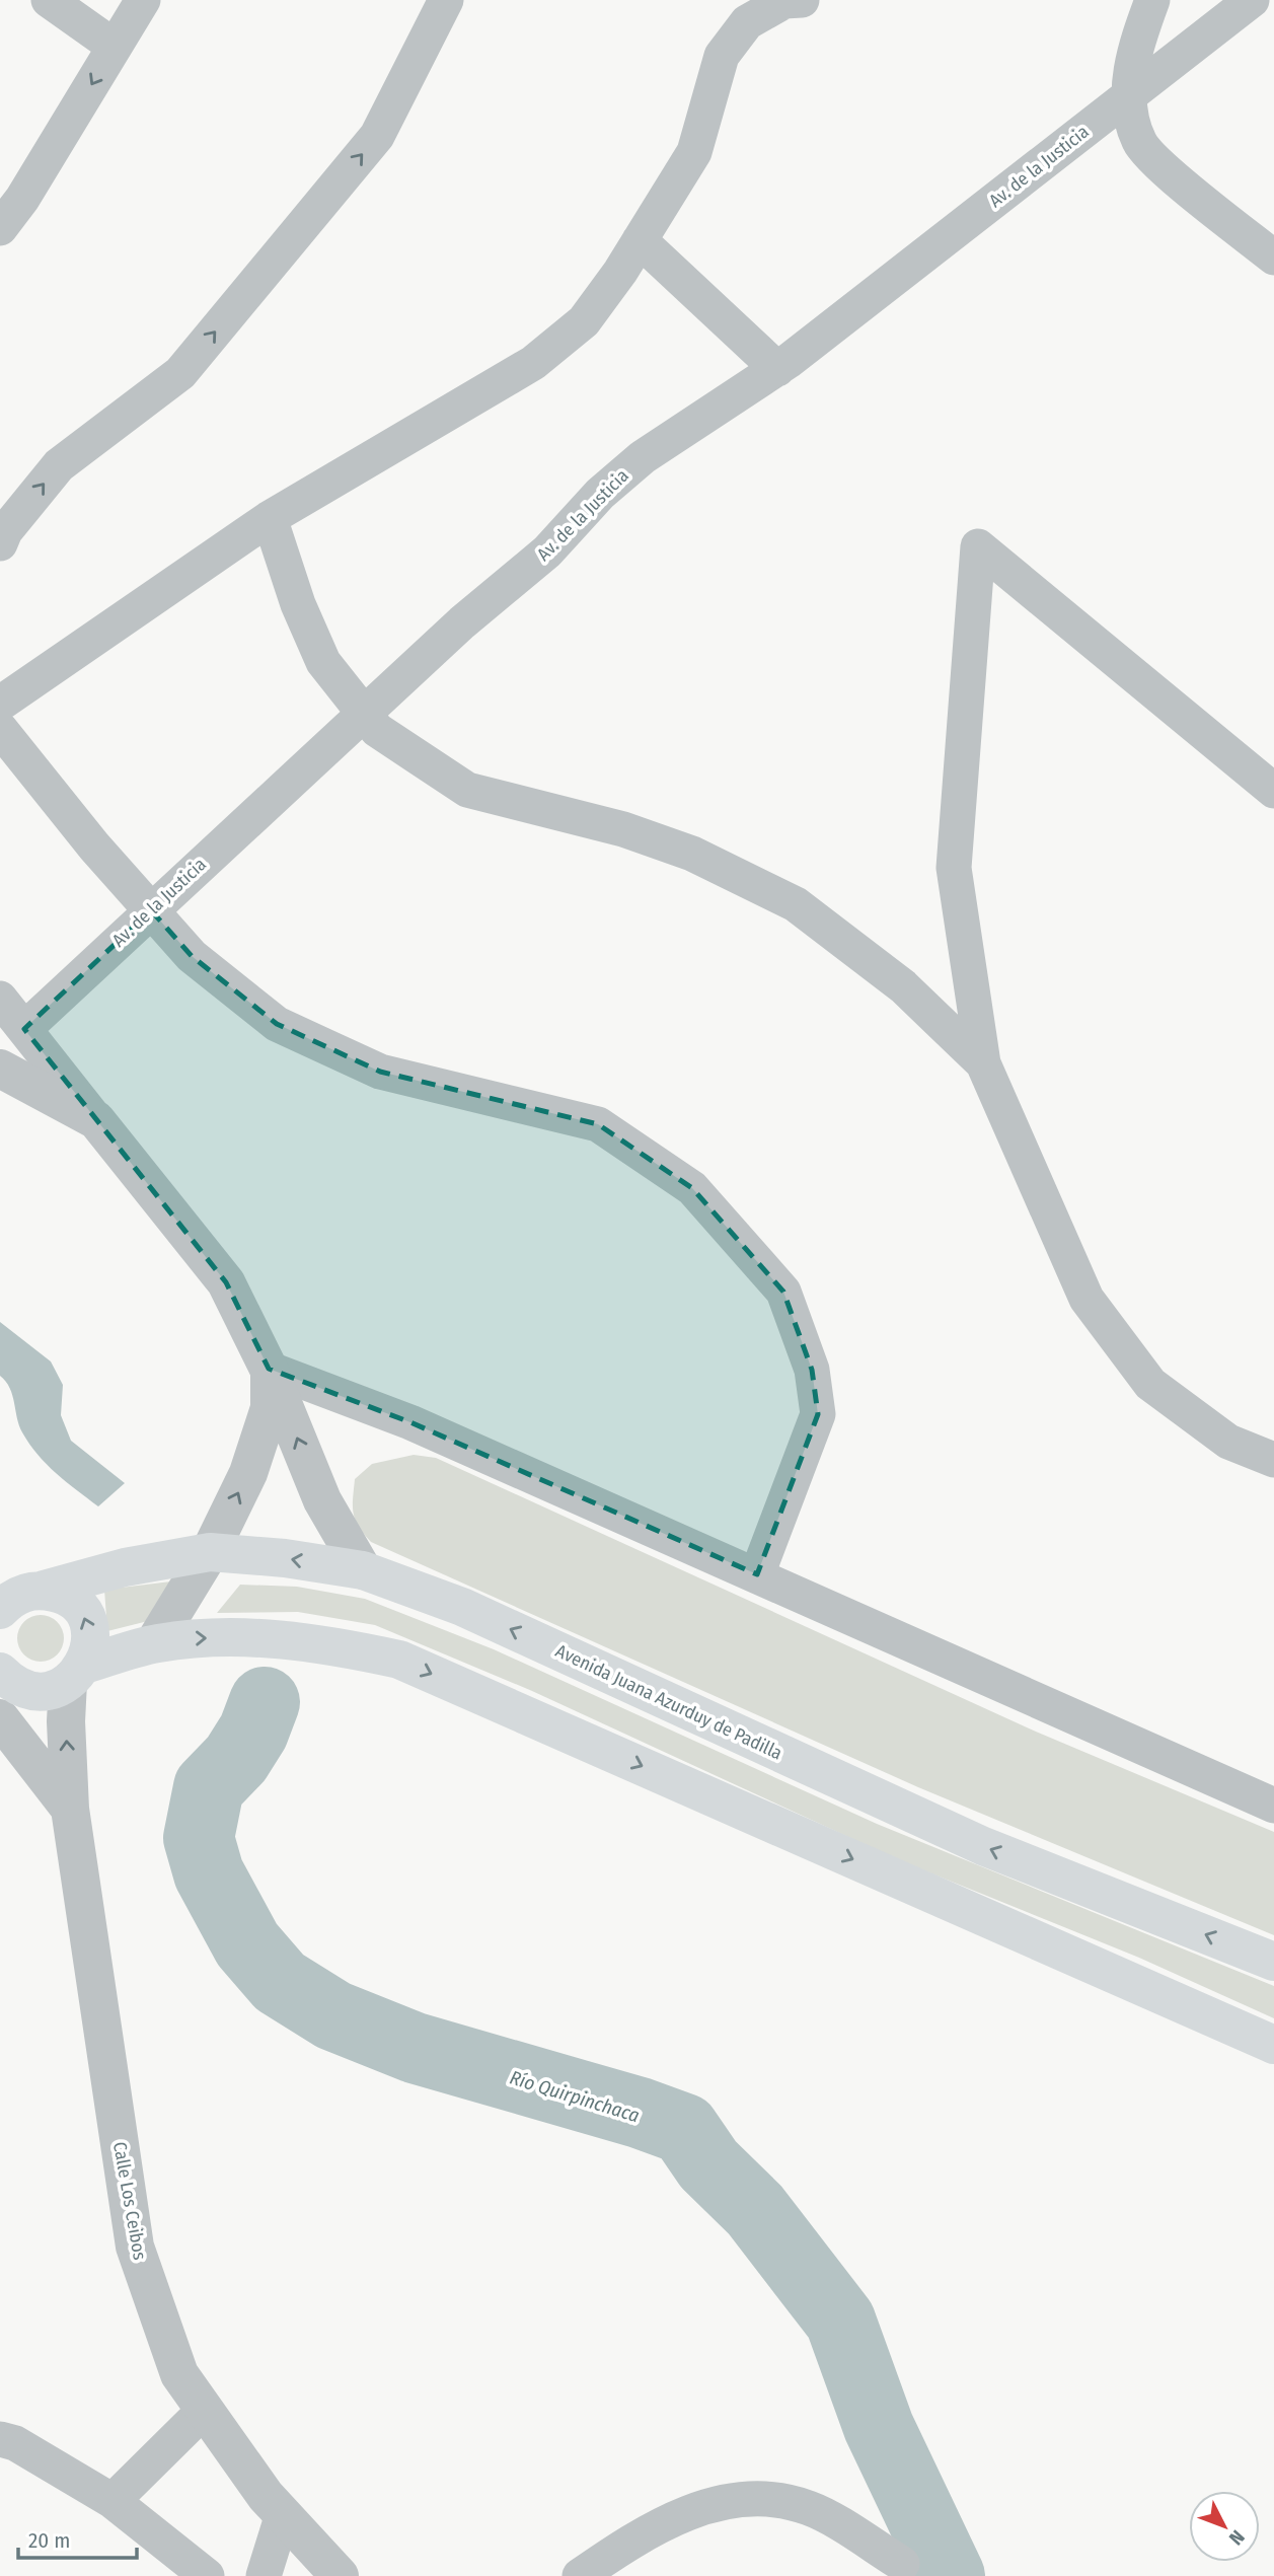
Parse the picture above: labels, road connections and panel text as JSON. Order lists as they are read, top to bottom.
{
  "streets": {
    "highway": ["Avenida Juana Azurduy de Padilla"],
    "street": ["Av. de la Justicia", "Calle Los Ceibos"]
  },
  "water": ["Río Quirpinchaca"],
  "scale_bar": "20 m",
  "north": "bottom right"
}
